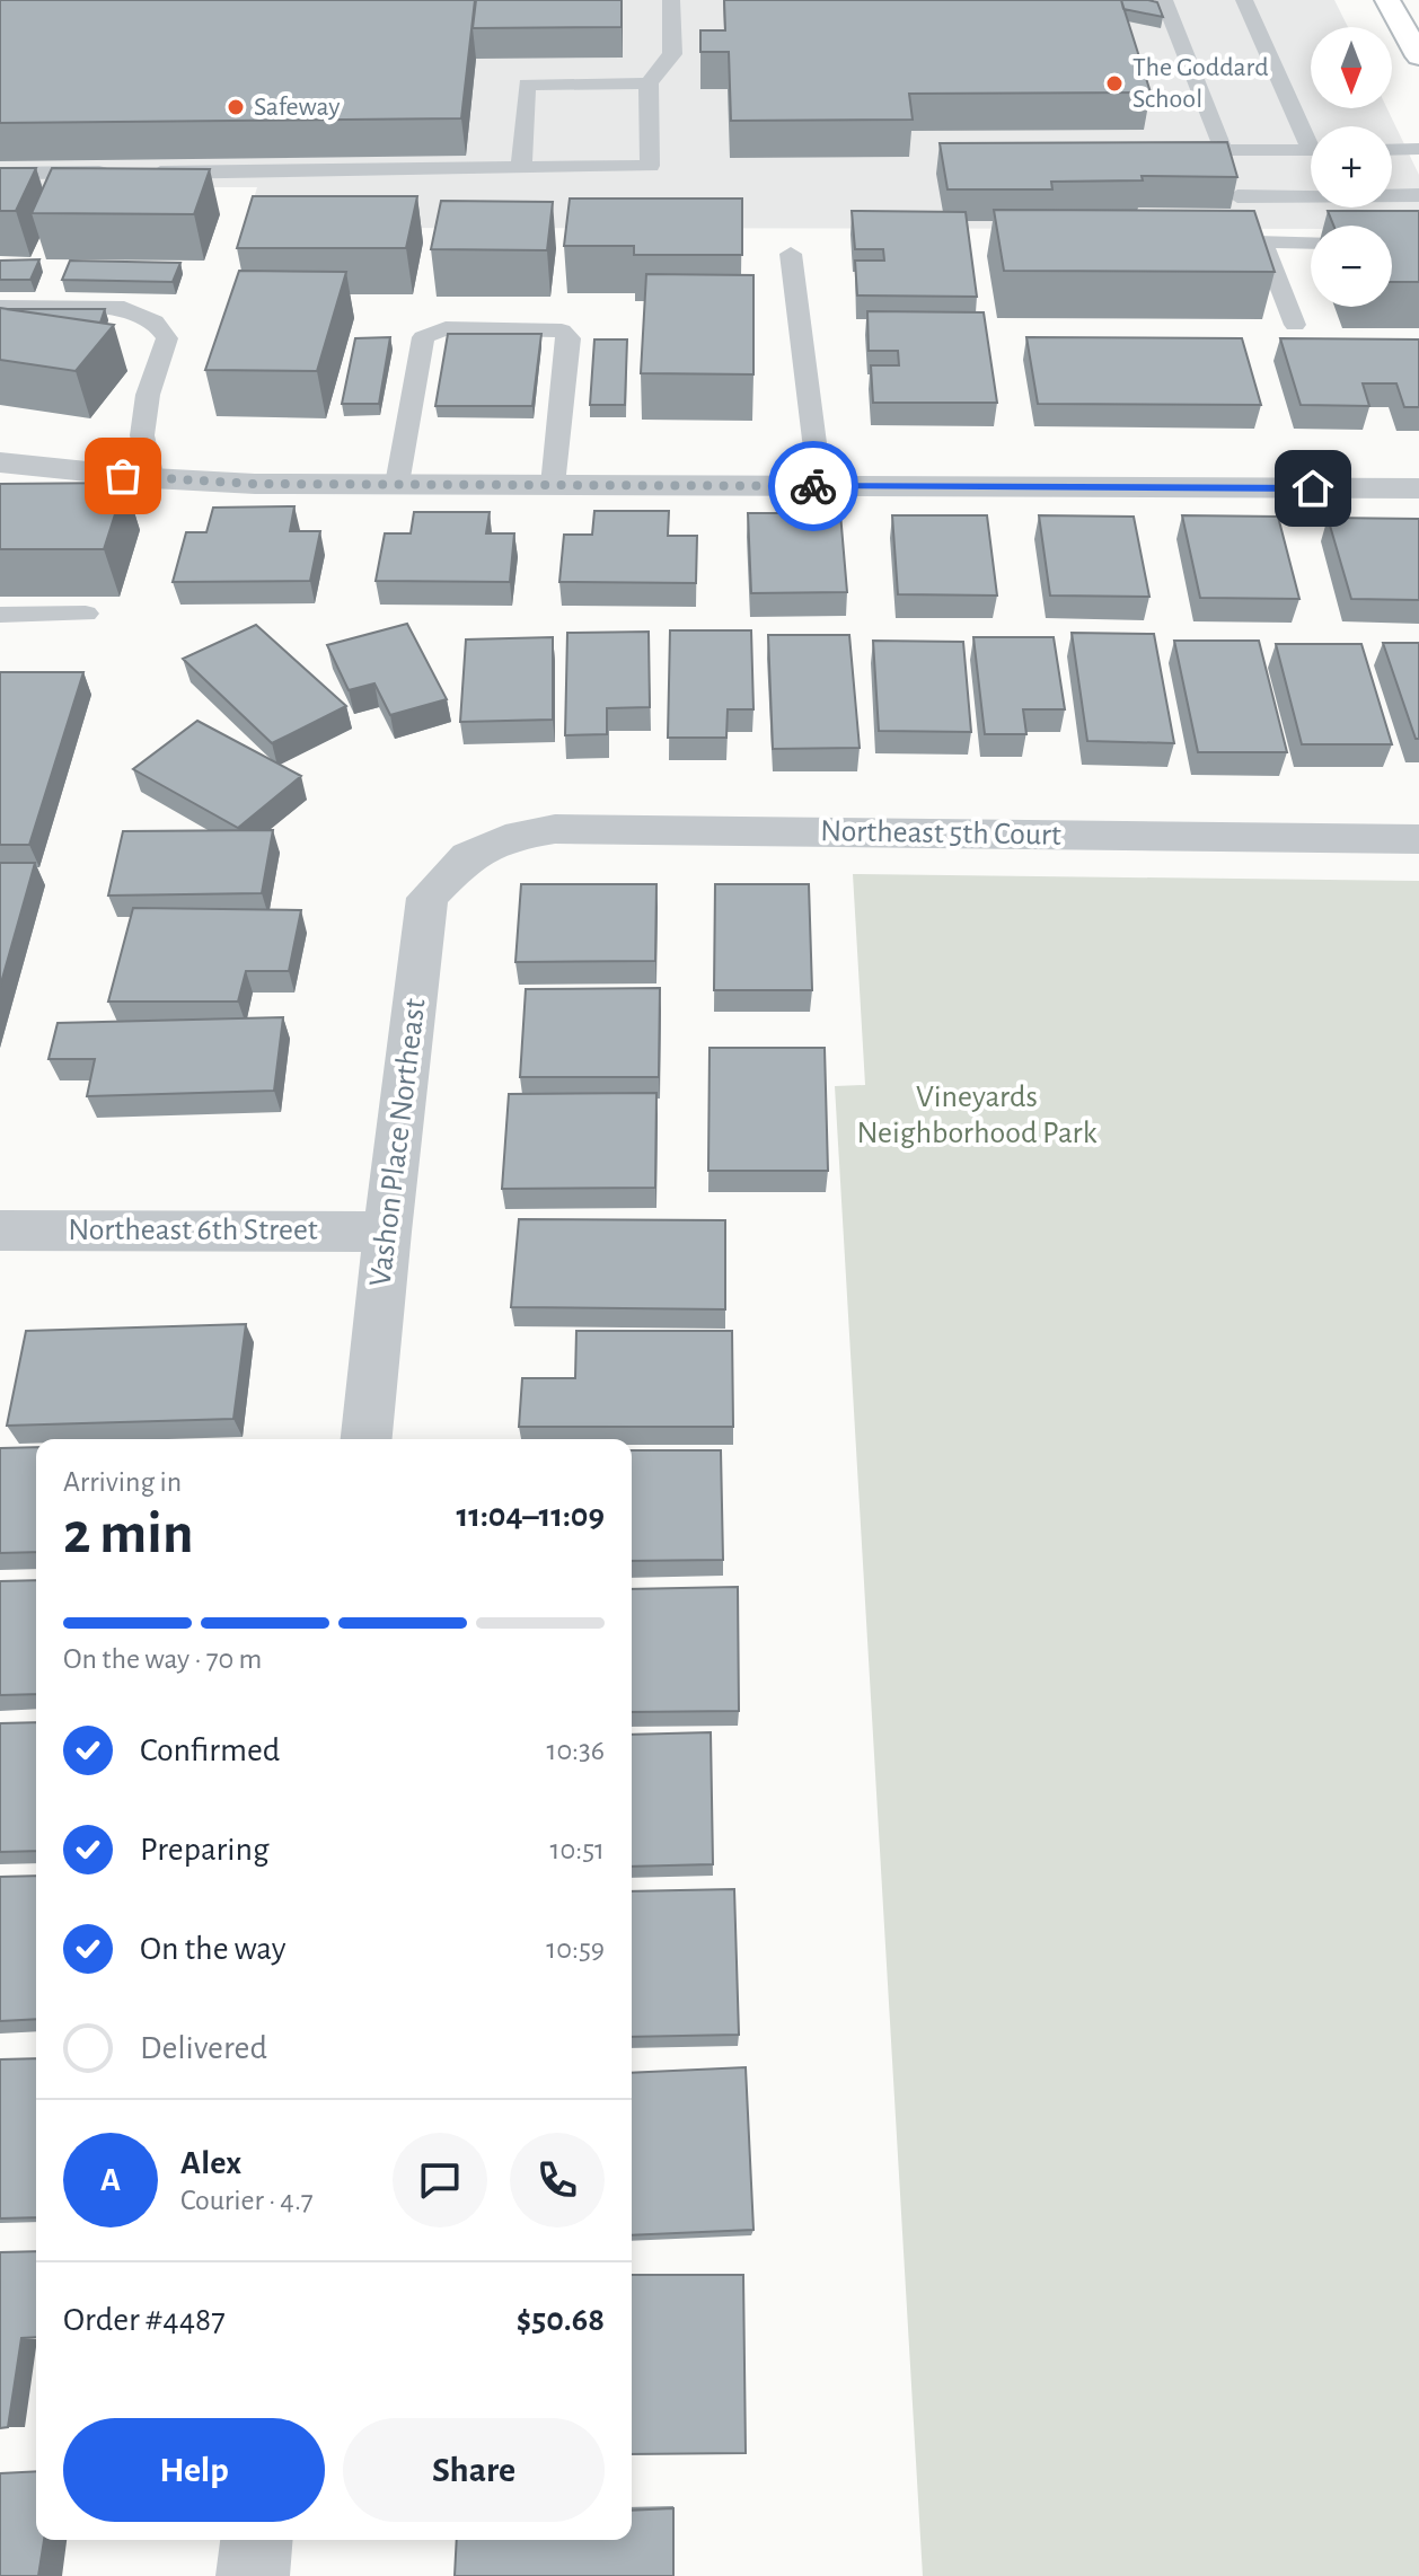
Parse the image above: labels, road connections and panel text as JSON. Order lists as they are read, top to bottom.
{
  "streets": {
    "street": ["Northeast 5th Court", "Vashon Place Northeast", "Northeast 6th Street"]
  },
  "crossings": [
    ["Northeast 5th Court", "Vashon Place Northeast"],
    ["Vashon Place Northeast", "Northeast 6th Street"]
  ],
  "parks": ["Vineyards Neighborhood Park"],
  "places": ["The Goddard School", "Safeway"],
  "north": "bottom",
  "page": {
    "map_buttons": ["+", "−"],
    "heading": ["2 min", "Arriving in", "11:04–11:09"],
    "panel": [
      "Alex",
      "Courier · 4.7",
      "Order #4487",
      "$50.68"
    ],
    "bar": "On the way · 70 m",
    "list": [
      ["Confirmed", "10:36"],
      ["Preparing", "10:51"],
      ["On the way", "10:59"],
      "Delivered"
    ],
    "round": "A",
    "buttons": ["Help", "Share"]
  }
}
